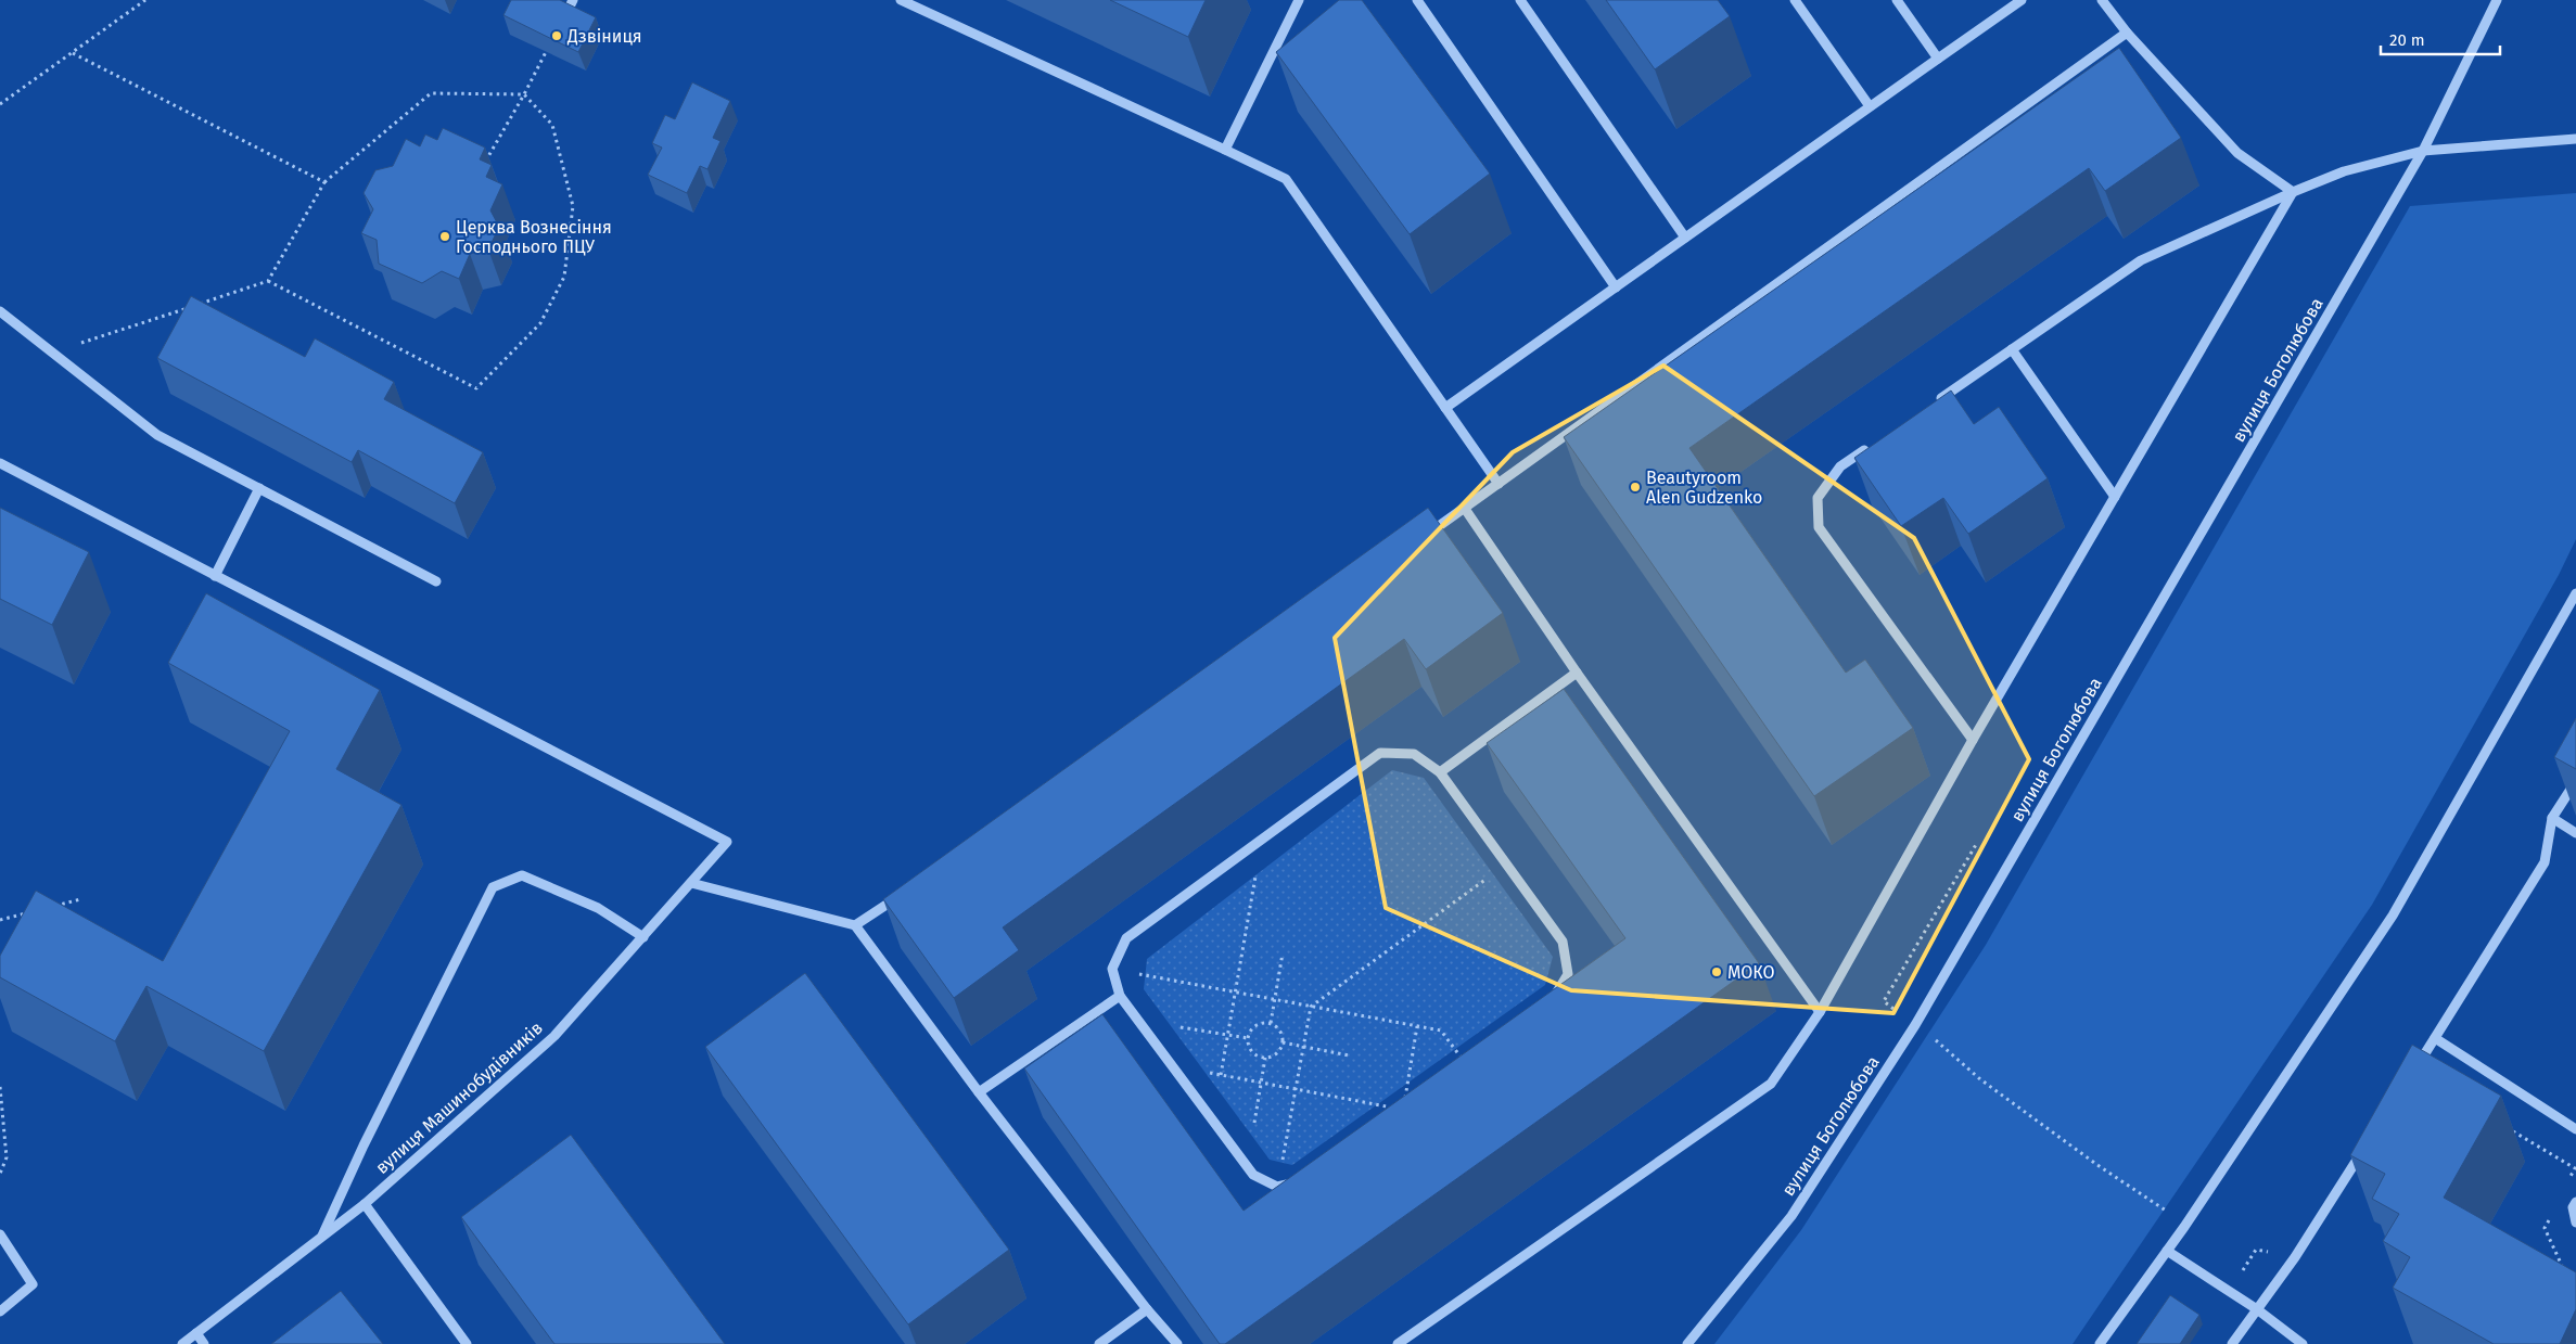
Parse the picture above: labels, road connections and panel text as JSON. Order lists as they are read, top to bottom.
{
  "streets": {
    "street": ["вулиця Боголюбова", "вулиця Машинобудівників"]
  },
  "places": [
    "Дзвіниця",
    "Церква Вознесіння Господнього ПЦУ",
    "Beautyroom Alen Gudzenko",
    "МОКО"
  ],
  "scale_bar": "20 m"
}
